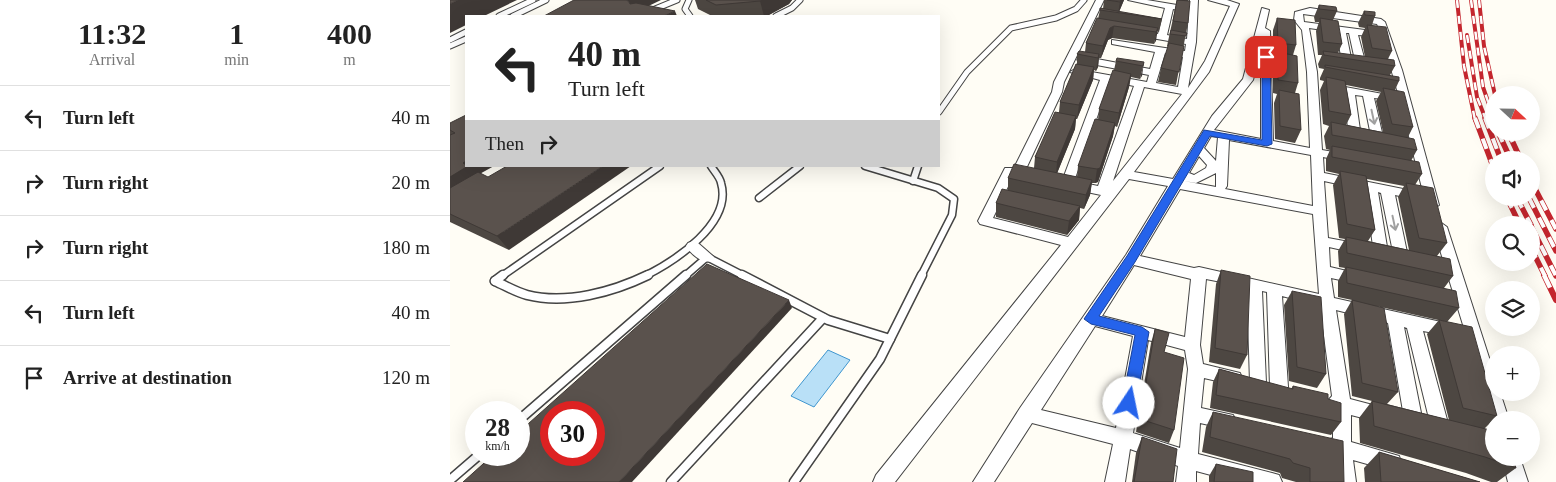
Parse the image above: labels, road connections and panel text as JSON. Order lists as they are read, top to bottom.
{
  "north": "right",
  "page": {
    "eta": [
      "11:32",
      "Arrival",
      "1",
      "min",
      "400",
      "m"
    ],
    "turn": ["40 m", "Turn left"],
    "list": [
      {
        "name": "Turn left",
        "value": "40 m"
      },
      {
        "name": "Turn right",
        "value": "20 m"
      },
      {
        "name": "Turn right",
        "value": "180 m"
      },
      {
        "name": "Turn left",
        "value": "40 m"
      },
      {
        "name": "Arrive at destination",
        "value": "120 m"
      }
    ],
    "map_buttons": ["+", "−"],
    "then": "Then",
    "speed": "28 km/h",
    "limit": "30"
  }
}
